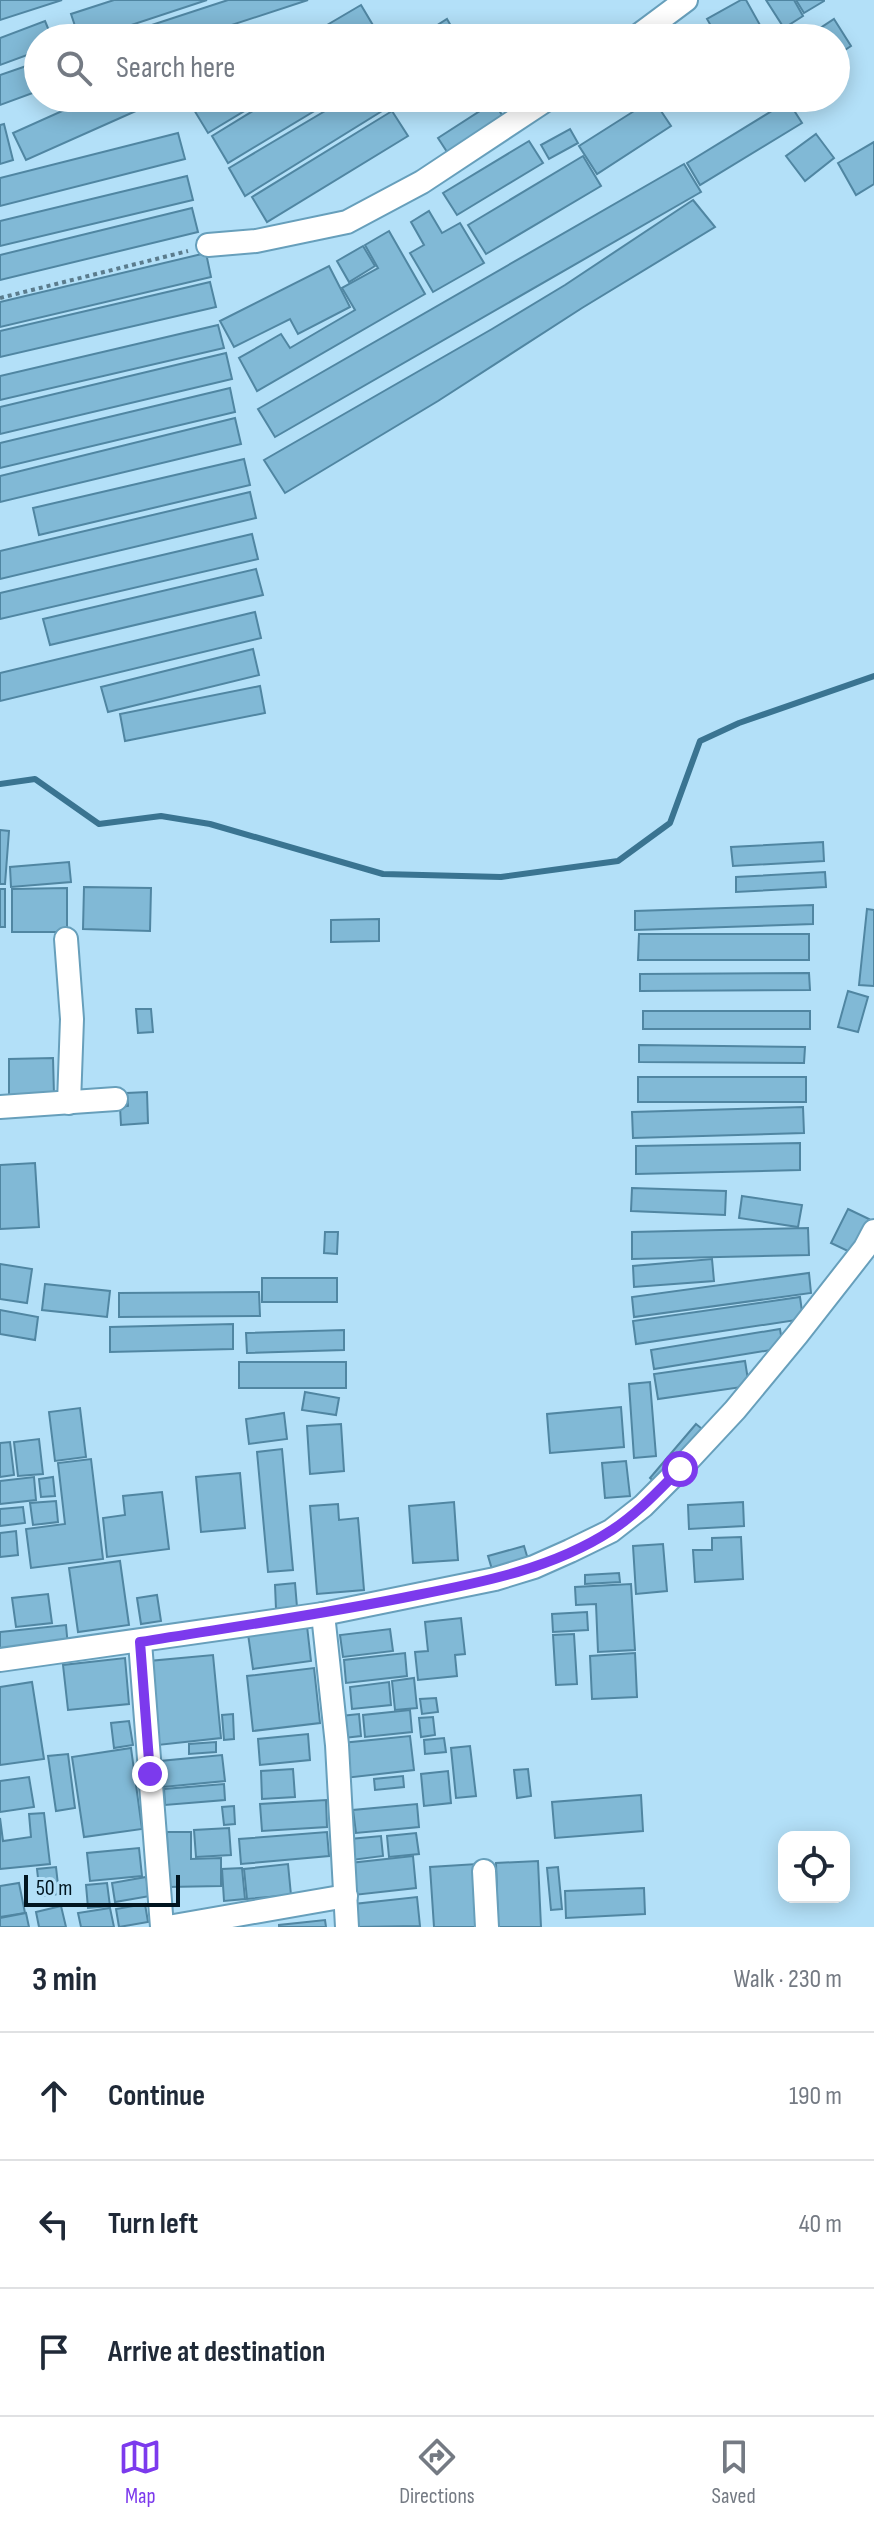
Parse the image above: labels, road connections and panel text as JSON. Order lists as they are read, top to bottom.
{
  "scale_bar": "50 m",
  "page": {
    "search": "Search here",
    "scale": "50 m",
    "heading": ["3 min", "Walk · 230 m"],
    "list": [
      ["Continue", "190 m"],
      ["Turn left", "40 m"],
      "Arrive at destination"
    ],
    "nav": ["Map", "Directions", "Saved"]
  }
}
